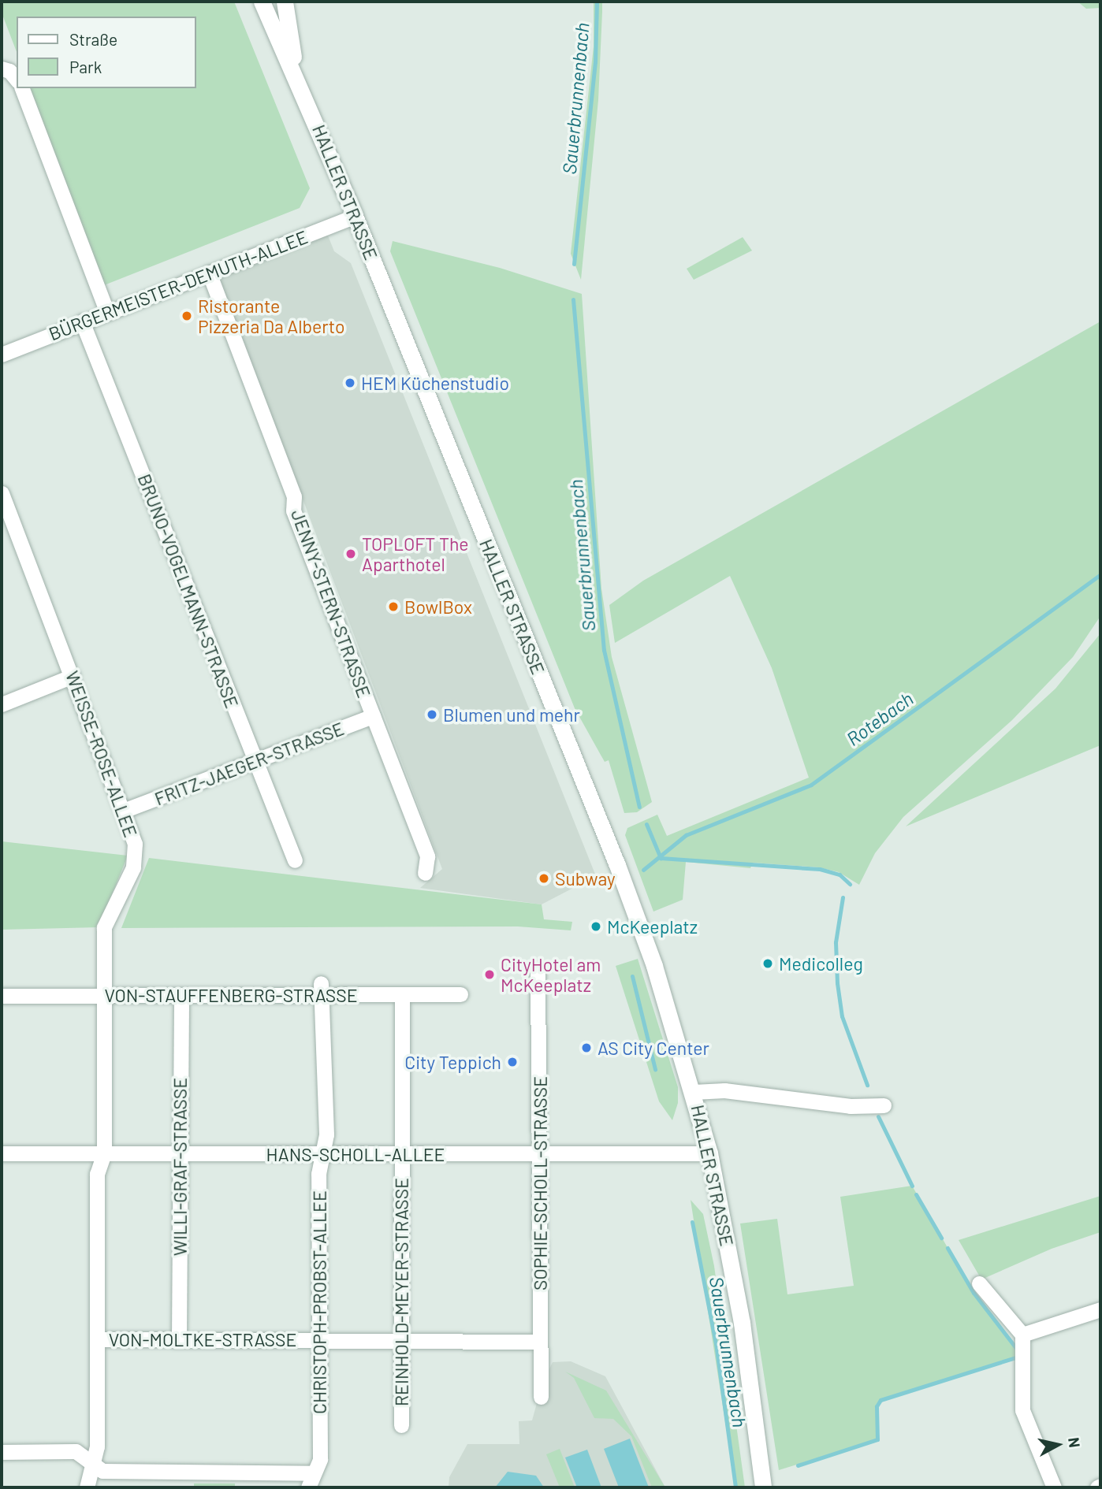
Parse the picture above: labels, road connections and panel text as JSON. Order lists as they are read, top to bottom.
{
  "streets": {
    "main road": ["HALLER STRASSE"],
    "street": [
      "BÜRGERMEISTER-DEMUTH-ALLEE",
      "BRUNO-VOGELMANN-STRASSE",
      "JENNY-STERN-STRASSE",
      "WEISSE-ROSE-ALLEE",
      "FRITZ-JAEGER-STRASSE",
      "VON-STAUFFENBERG-STRASSE",
      "HANS-SCHOLL-ALLEE",
      "WILLI-GRAF-STRASSE",
      "SOPHIE-SCHOLL-STRASSE",
      "REINHOLD-MEYER-STRASSE",
      "CHRISTOPH-PROBST-ALLEE",
      "VON-MOLTKE-STRASSE"
    ]
  },
  "crossings": [
    ["HALLER STRASSE", "BÜRGERMEISTER-DEMUTH-ALLEE"],
    ["HALLER STRASSE", "HANS-SCHOLL-ALLEE"],
    ["BÜRGERMEISTER-DEMUTH-ALLEE", "BRUNO-VOGELMANN-STRASSE"],
    ["BÜRGERMEISTER-DEMUTH-ALLEE", "JENNY-STERN-STRASSE"],
    ["BRUNO-VOGELMANN-STRASSE", "FRITZ-JAEGER-STRASSE"],
    ["JENNY-STERN-STRASSE", "FRITZ-JAEGER-STRASSE"],
    ["WEISSE-ROSE-ALLEE", "FRITZ-JAEGER-STRASSE"],
    ["WEISSE-ROSE-ALLEE", "VON-STAUFFENBERG-STRASSE"],
    ["WEISSE-ROSE-ALLEE", "HANS-SCHOLL-ALLEE"],
    ["WEISSE-ROSE-ALLEE", "VON-MOLTKE-STRASSE"],
    ["VON-STAUFFENBERG-STRASSE", "WILLI-GRAF-STRASSE"],
    ["VON-STAUFFENBERG-STRASSE", "REINHOLD-MEYER-STRASSE"],
    ["VON-STAUFFENBERG-STRASSE", "CHRISTOPH-PROBST-ALLEE"],
    ["HANS-SCHOLL-ALLEE", "WILLI-GRAF-STRASSE"],
    ["HANS-SCHOLL-ALLEE", "SOPHIE-SCHOLL-STRASSE"],
    ["HANS-SCHOLL-ALLEE", "REINHOLD-MEYER-STRASSE"],
    ["HANS-SCHOLL-ALLEE", "CHRISTOPH-PROBST-ALLEE"],
    ["WILLI-GRAF-STRASSE", "VON-MOLTKE-STRASSE"],
    ["SOPHIE-SCHOLL-STRASSE", "VON-MOLTKE-STRASSE"],
    ["REINHOLD-MEYER-STRASSE", "VON-MOLTKE-STRASSE"],
    ["CHRISTOPH-PROBST-ALLEE", "VON-MOLTKE-STRASSE"]
  ],
  "water": ["Sauerbrunnenbach", "Rotebach"],
  "places": [
    "Ristorante Pizzeria Da Alberto",
    "HEM Küchenstudio",
    "TOPLOFT The Aparthotel",
    "BowlBox",
    "Blumen und mehr",
    "Subway",
    "McKeeplatz",
    "Medicolleg",
    "CityHotel am McKeeplatz",
    "AS City Center",
    "City Teppich"
  ],
  "legend": ["Straße", "Park"],
  "north": "right"
}
